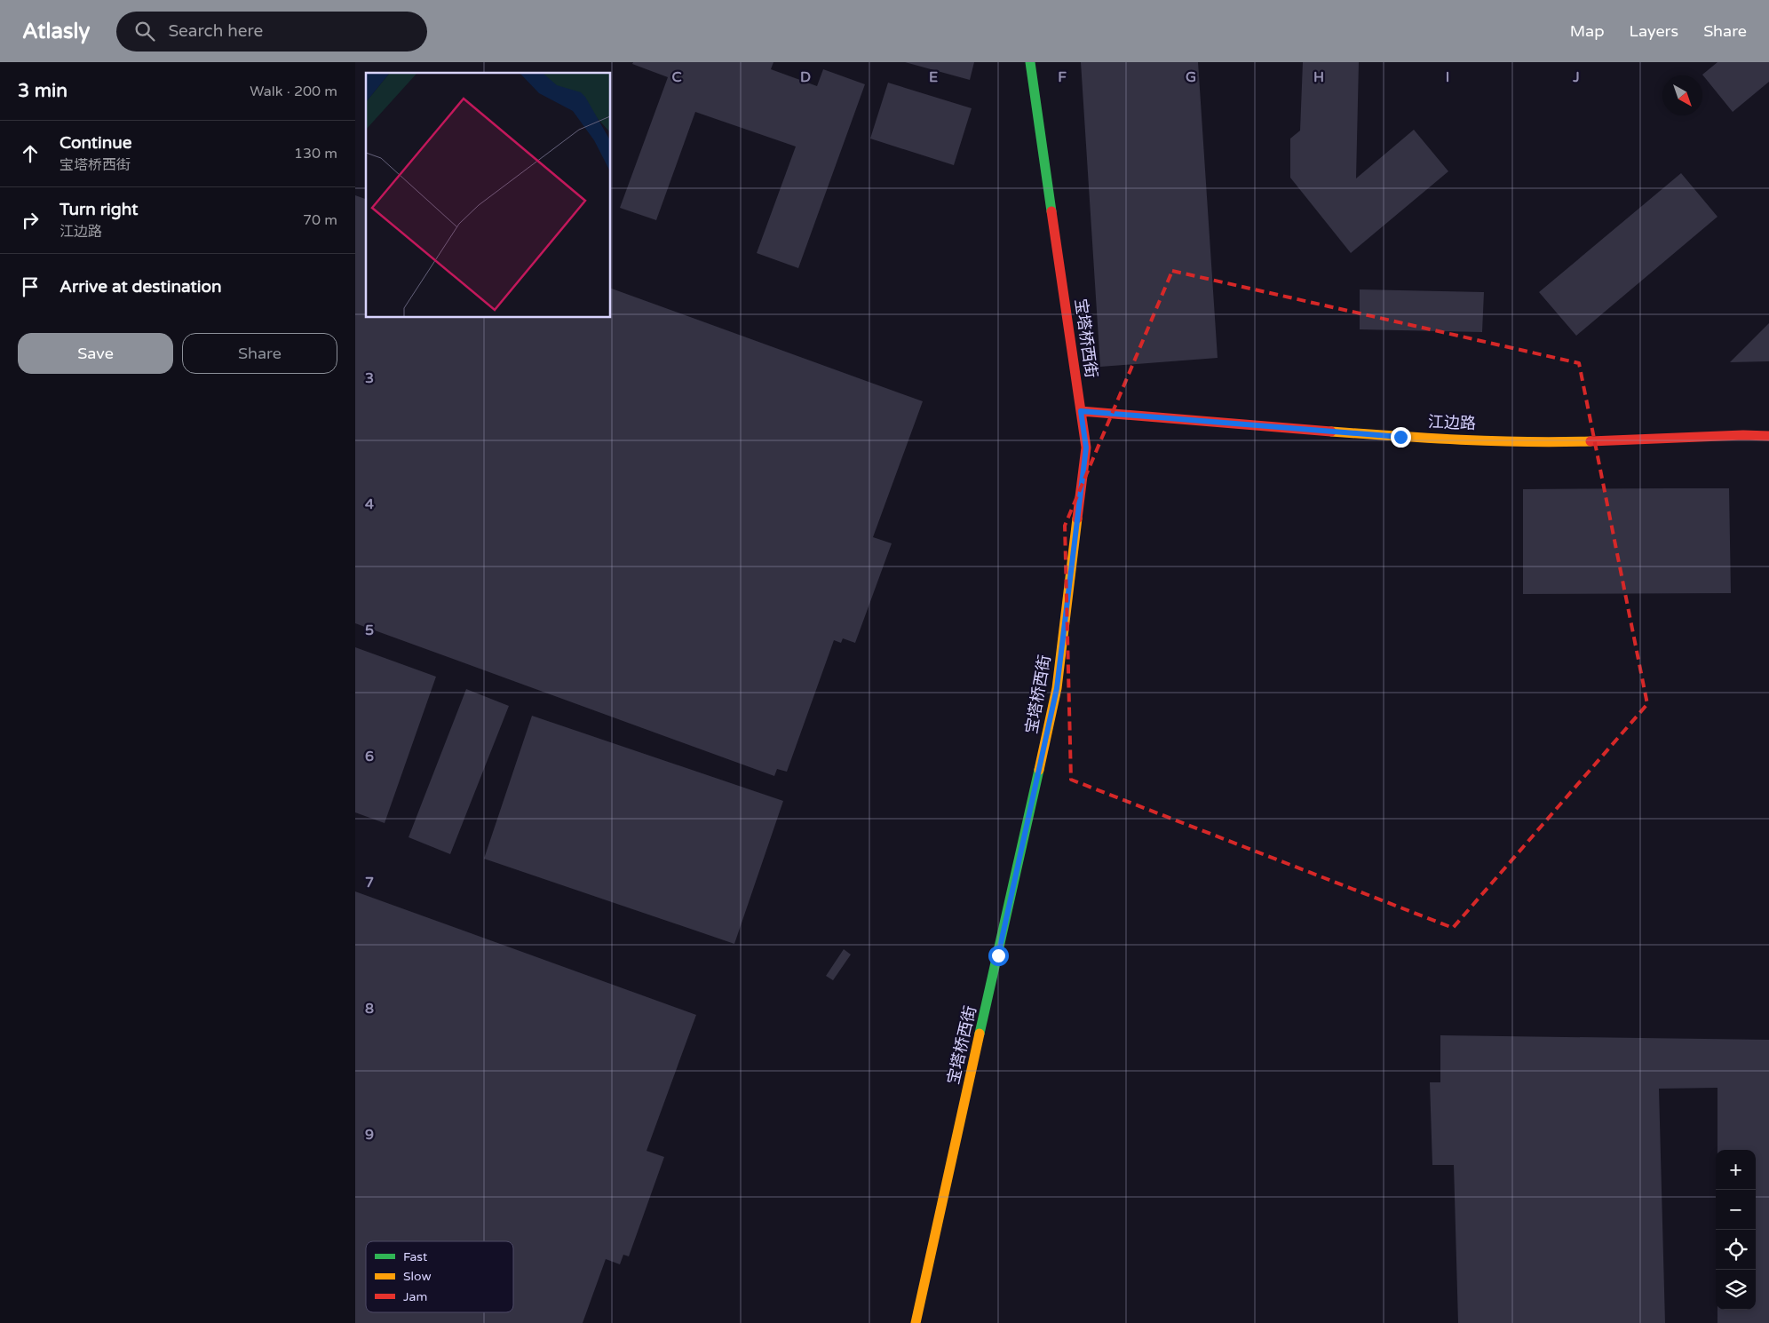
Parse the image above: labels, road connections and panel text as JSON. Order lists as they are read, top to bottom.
{
  "streets": {
    "street": ["宝塔桥西街", "江边路"]
  },
  "crossings": [
    ["宝塔桥西街", "江边路"]
  ],
  "legend": ["Fast", "Slow", "Jam"],
  "north": "bottom right",
  "page": {
    "header": "Atlasly",
    "search": "Search here",
    "nav": ["Map", "Layers", "Share"],
    "heading": ["3 min", "Walk · 200 m"],
    "list": [
      ["Continue", "宝塔桥西街", "130 m"],
      ["Turn right", "江边路", "70 m"],
      "Arrive at destination"
    ],
    "buttons": ["Save", "Share"],
    "map_buttons": ["+", "−"]
  },
  "grid": {
    "columns": [
      "C",
      "D",
      "E",
      "F",
      "G",
      "H",
      "I",
      "J"
    ],
    "rows": [
      "3",
      "4",
      "5",
      "6",
      "7",
      "8",
      "9"
    ]
  }
}
